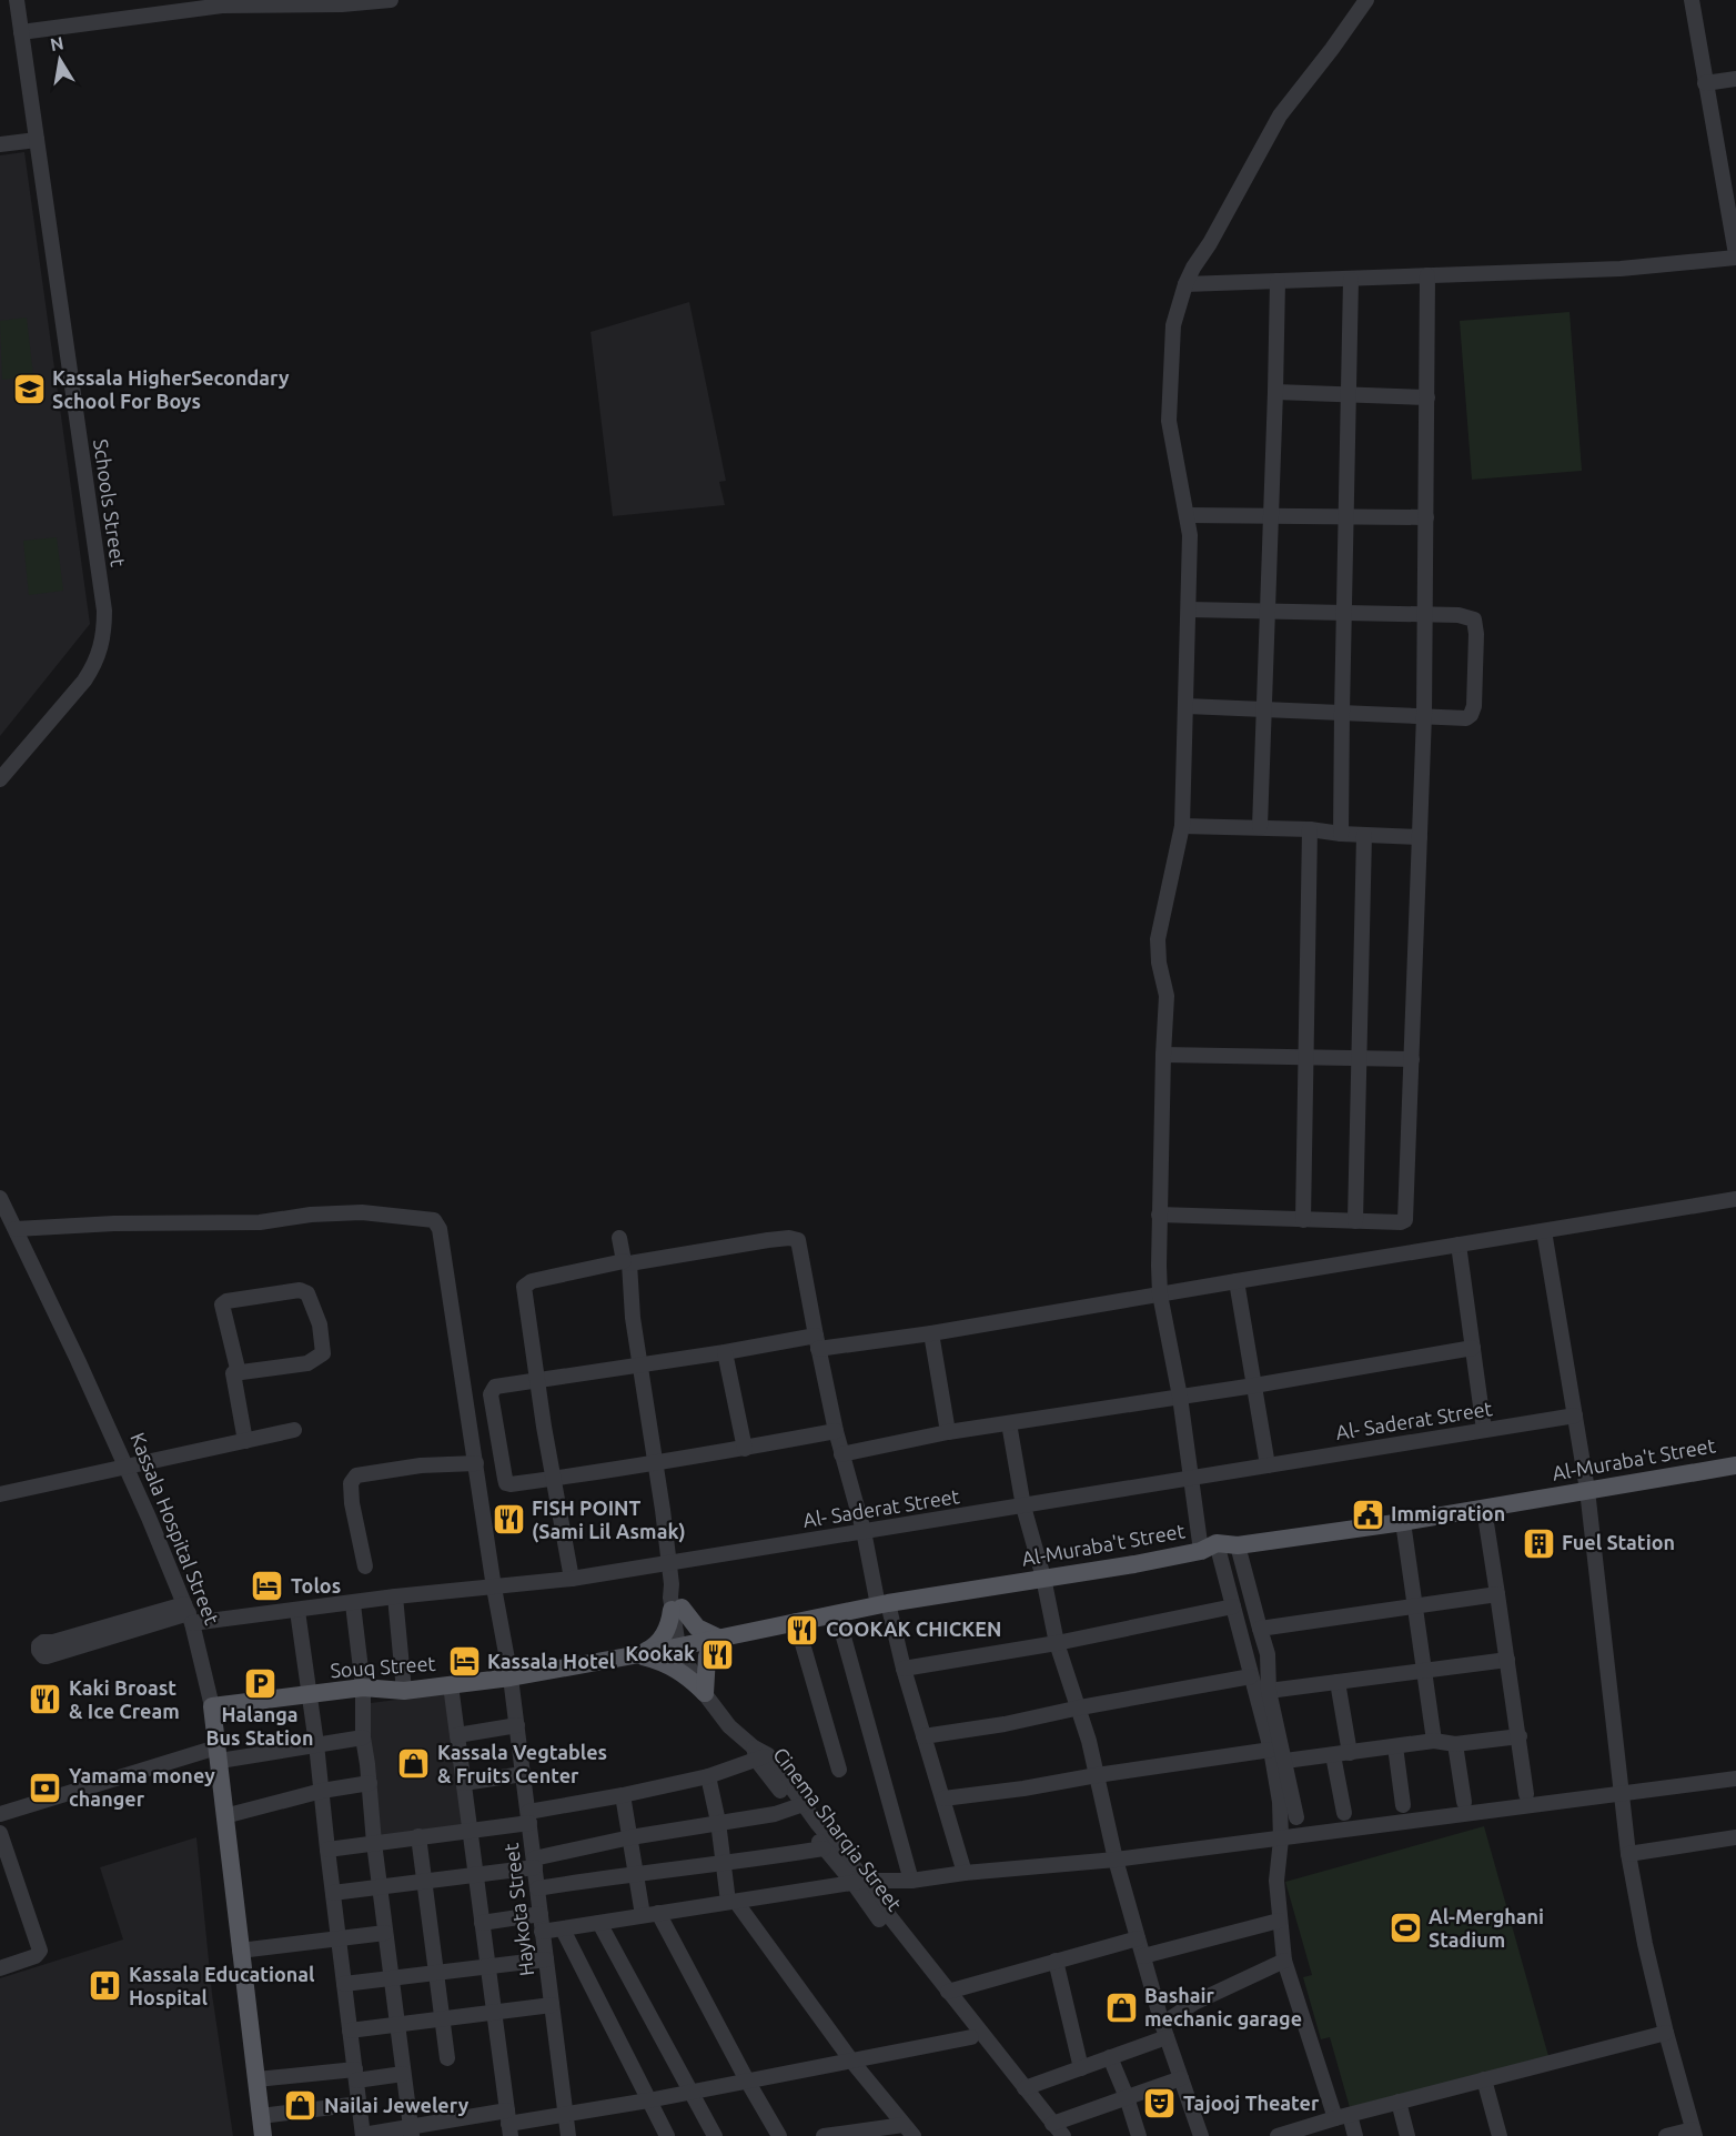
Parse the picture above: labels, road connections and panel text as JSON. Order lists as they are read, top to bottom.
{
  "streets": {
    "main road": ["Al-Muraba't Street", "Kassala Hospital Street", "Souq Street"],
    "street": [
      "Schools Street",
      "Al- Saderat Street",
      "Cinema Sharqia Street",
      "Haykota Street"
    ]
  },
  "crossings": [
    ["Al- Saderat Street", "Kassala Hospital Street"],
    ["Al- Saderat Street", "Haykota Street"],
    ["Al-Muraba't Street", "Souq Street"],
    ["Kassala Hospital Street", "Souq Street"],
    ["Kassala Hospital Street", "Haykota Street"],
    ["Souq Street", "Haykota Street"]
  ],
  "places": {
    "school or university": ["Kassala HigherSecondary School For Boys"],
    "public building": ["Immigration"],
    "restaurant": [
      "FISH POINT (Sami Lil Asmak)",
      "COOKAK CHICKEN",
      "Kookak",
      "Kaki Broast & Ice Cream"
    ],
    "building": ["Fuel Station"],
    "hotel": ["Tolos", "Kassala Hotel"],
    "parking": ["Halanga Bus Station"],
    "shop": ["Kassala Vegtables & Fruits Center", "Bashair mechanic garage", "Nailai Jewelery"],
    "bank": ["Yamama money changer"],
    "sports": ["Al-Merghani Stadium"],
    "hospital": ["Kassala Educational Hospital"],
    "theatre": ["Tajooj Theater"]
  },
  "north": "top"
}
